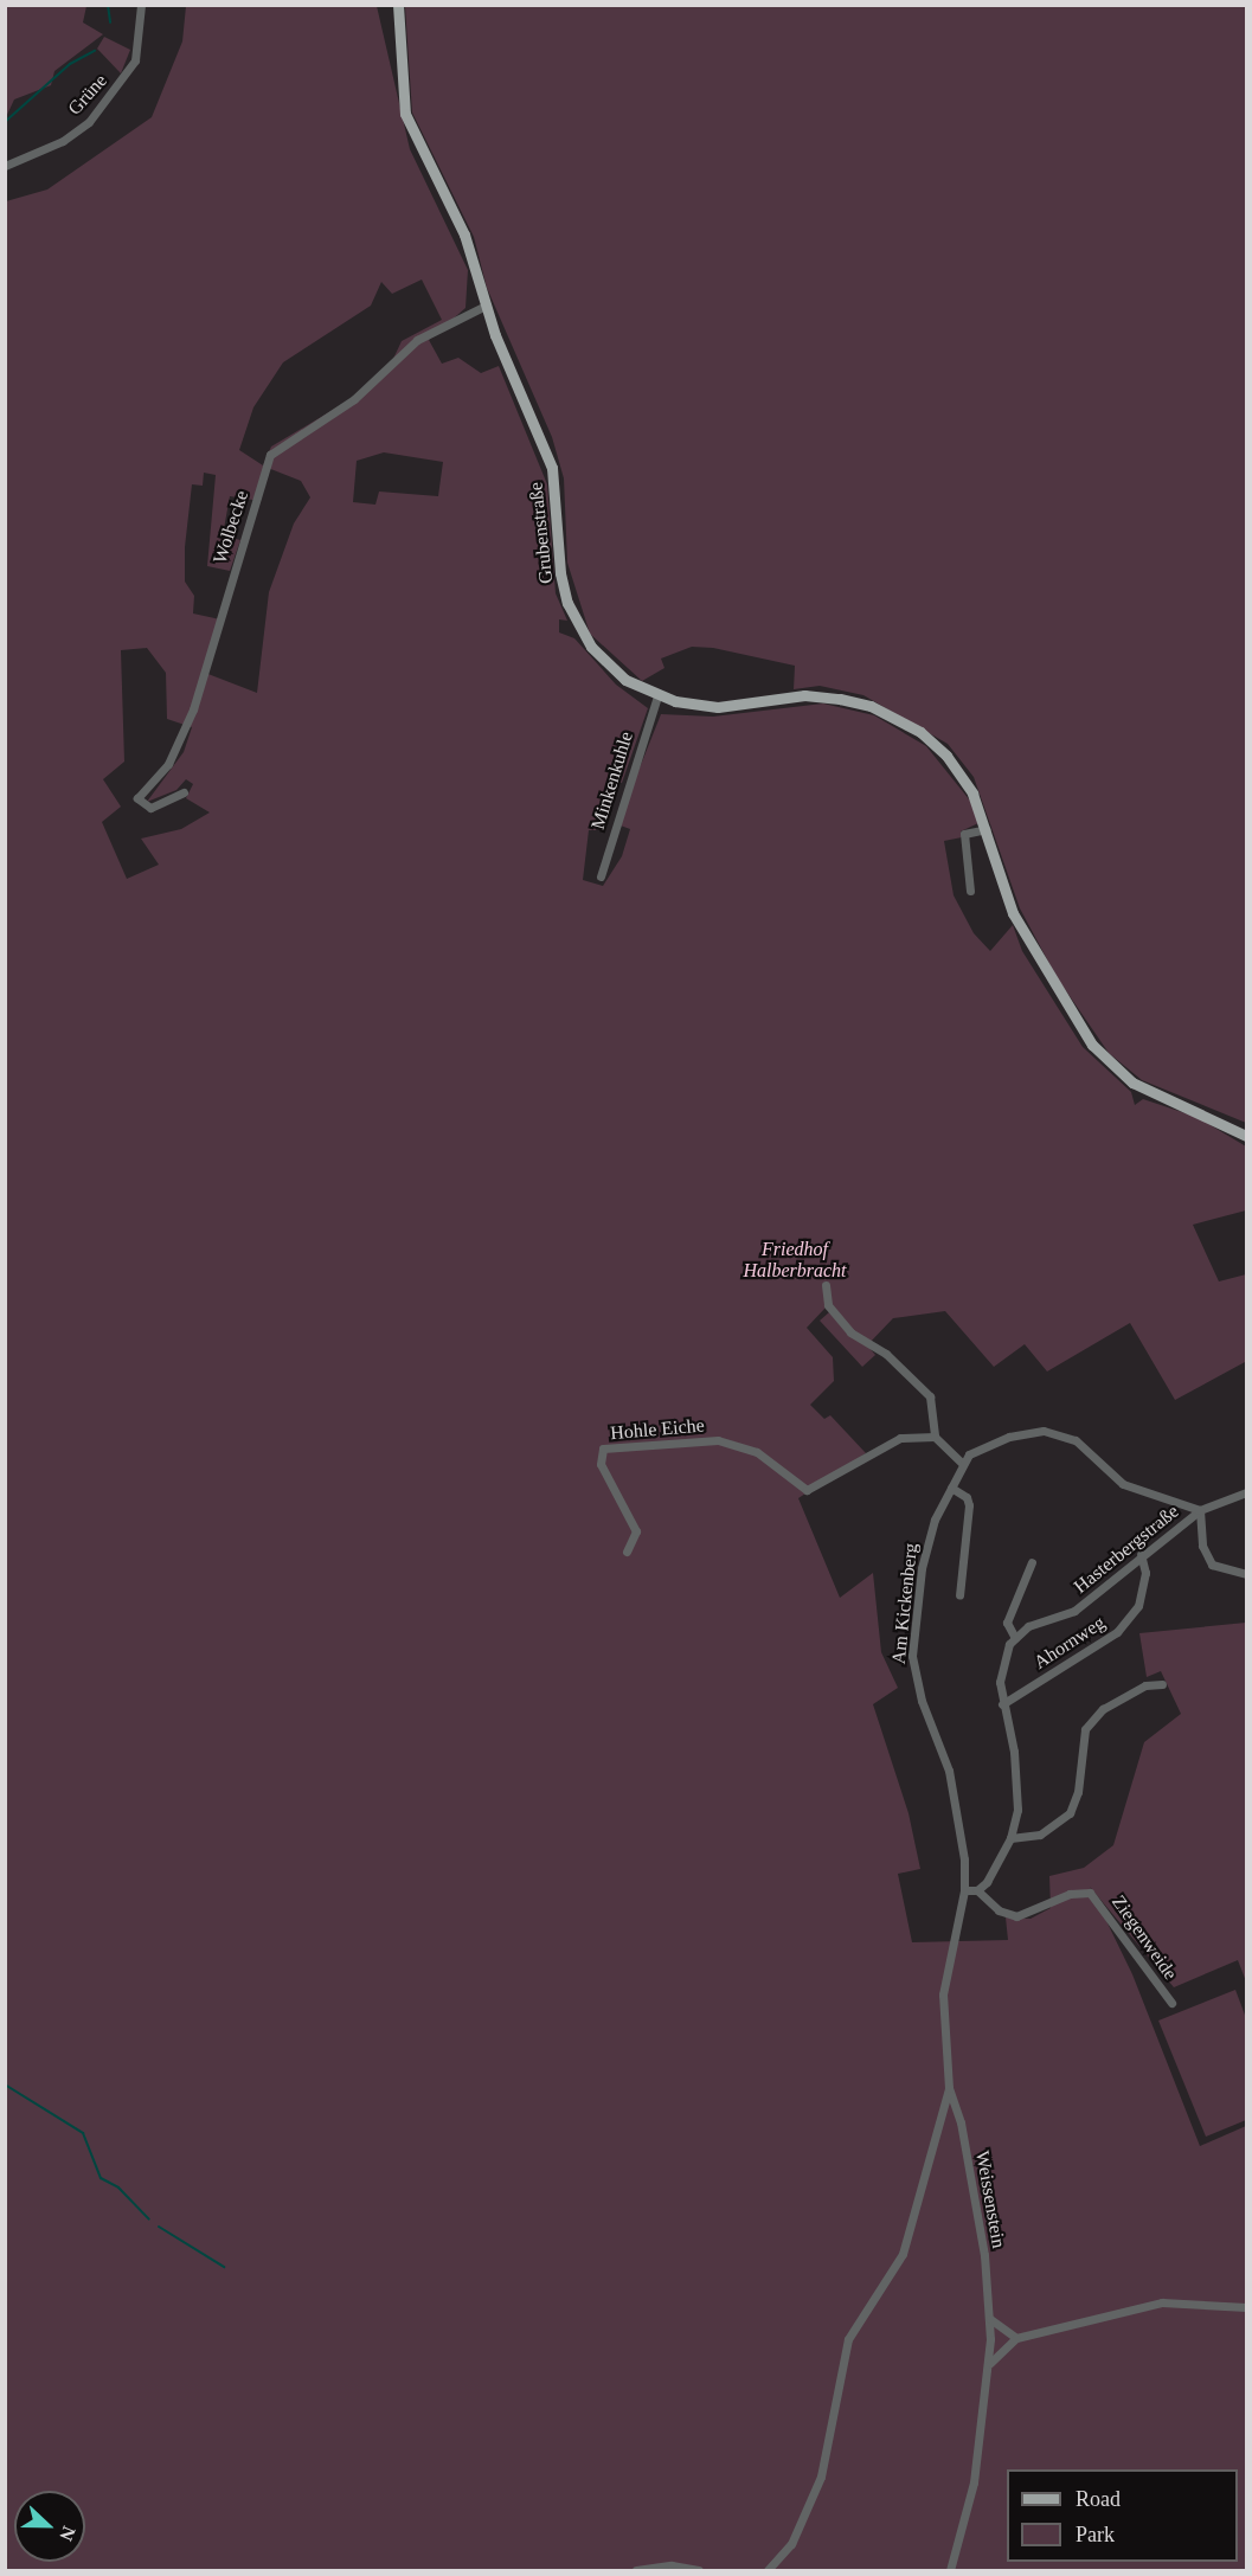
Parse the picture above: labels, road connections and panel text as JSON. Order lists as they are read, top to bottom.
{
  "streets": {
    "main road": ["Grubenstraße"],
    "street": [
      "Grüne",
      "Wolbecke",
      "Minkenkuhle",
      "Hohle Eiche",
      "Hasterbergstraße",
      "Am Kickenberg",
      "Ahornweg",
      "Ziegenweide",
      "Weissenstein"
    ]
  },
  "crossings": [
    ["Wolbecke", "Grubenstraße"],
    ["Grubenstraße", "Minkenkuhle"],
    ["Hasterbergstraße", "Ahornweg"],
    ["Am Kickenberg", "Weissenstein"]
  ],
  "parks": ["Friedhof Halberbracht"],
  "legend": ["Road", "Park"],
  "north": "right"
}
